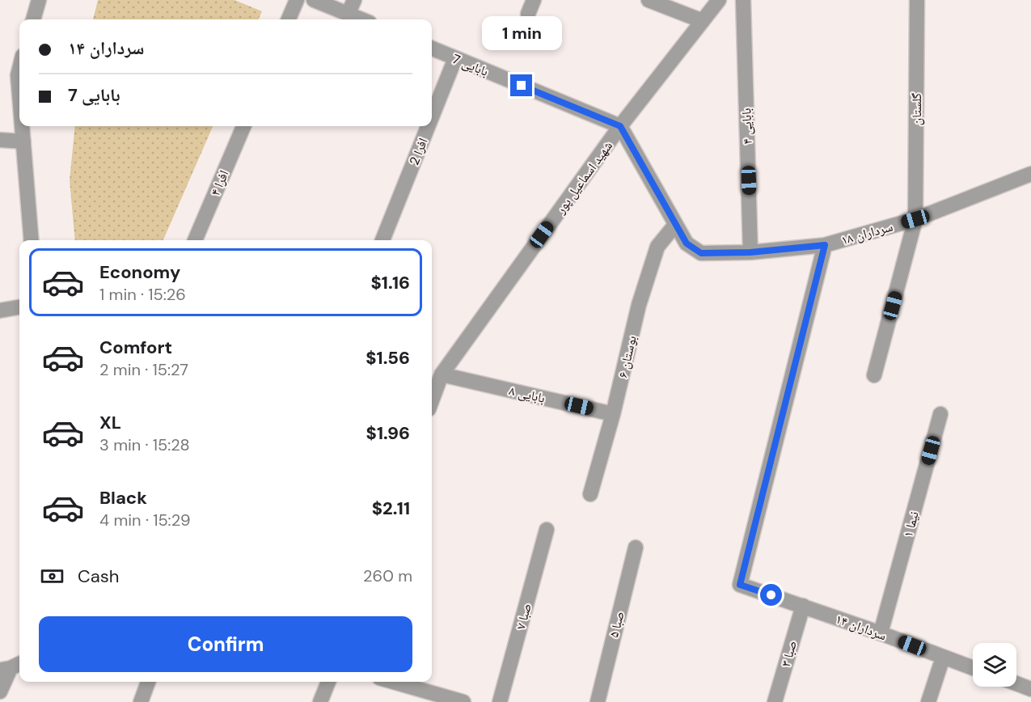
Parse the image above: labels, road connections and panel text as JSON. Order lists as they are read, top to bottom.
{
  "streets": {
    "street": [
      "بابایی 7",
      "گلستان",
      "بابایی ۴",
      "افرا 2",
      "شهید اسماعیل پور",
      "افرا ۴",
      "سرداران ۱۸",
      "بوستان ۶",
      "بابایی ۸",
      "نیما ۱",
      "صبا ۷",
      "صبا ۵",
      "سرداران ۱۴",
      "صبا ۳"
    ]
  },
  "crossings": [
    ["بابایی 7", "افرا 2"],
    ["بابایی 7", "شهید اسماعیل پور"],
    ["بابایی 7", "سرداران ۱۸"],
    ["گلستان", "سرداران ۱۸"],
    ["بابایی ۴", "سرداران ۱۸"],
    ["شهید اسماعیل پور", "سرداران ۱۸"],
    ["شهید اسماعیل پور", "بابایی ۸"],
    ["سرداران ۱۸", "بوستان ۶"],
    ["سرداران ۱۸", "سرداران ۱۴"],
    ["بوستان ۶", "بابایی ۸"],
    ["نیما ۱", "سرداران ۱۴"],
    ["سرداران ۱۴", "صبا ۳"]
  ],
  "page": {
    "bubble": "1 min",
    "banner": ["سرداران ۱۴", "بابایی 7"],
    "list": [
      {
        "name": "Economy",
        "note": "1 min · 15:26",
        "value": "$1.16"
      },
      {
        "name": "Comfort",
        "note": "2 min · 15:27",
        "value": "$1.56"
      },
      {
        "name": "XL",
        "note": "3 min · 15:28",
        "value": "$1.96"
      },
      {
        "name": "Black",
        "note": "4 min · 15:29",
        "value": "$2.11"
      }
    ],
    "pay": ["Cash", "260 m"],
    "buttons": "Confirm"
  }
}
